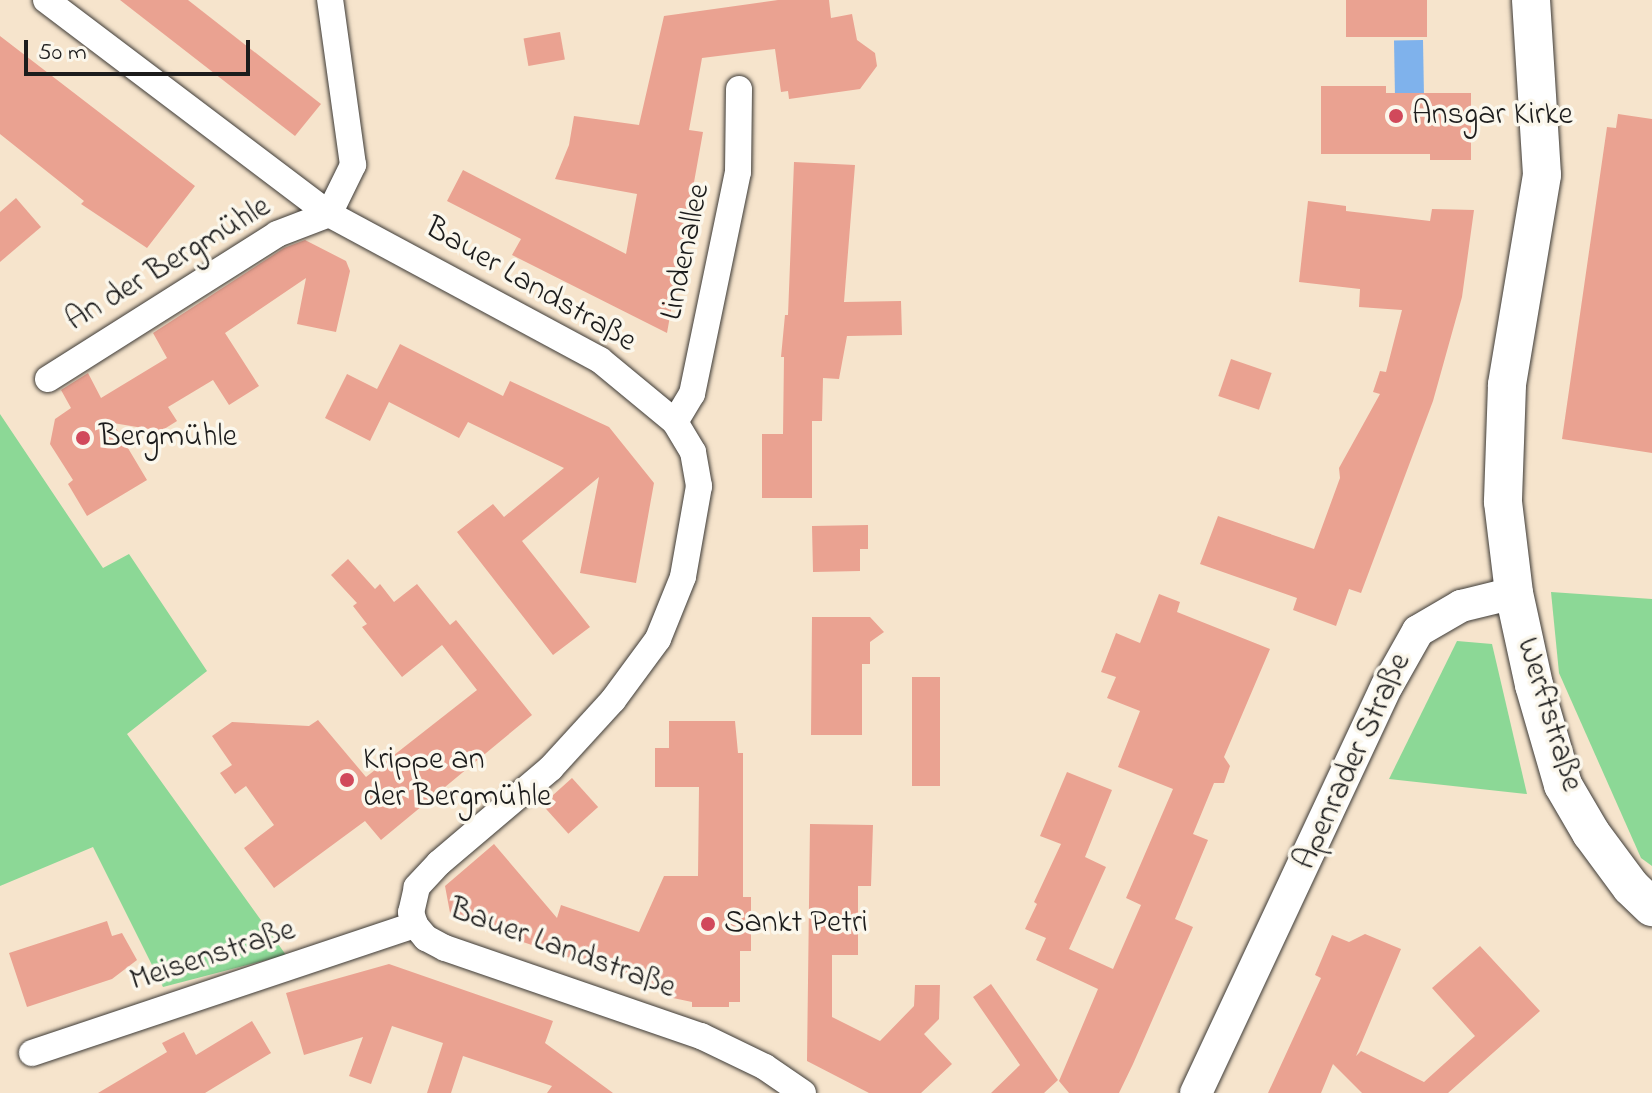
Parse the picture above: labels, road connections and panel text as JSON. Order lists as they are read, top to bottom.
{
  "streets": {
    "main road": ["Werftstraße"],
    "street": [
      "Lindenallee",
      "An der Bergmühle",
      "Bauer Landstraße",
      "Apenrader Straße",
      "Meisenstraße"
    ]
  },
  "crossings": [
    ["Lindenallee", "Bauer Landstraße"],
    ["An der Bergmühle", "Bauer Landstraße"],
    ["Bauer Landstraße", "Meisenstraße"],
    ["Werftstraße", "Apenrader Straße"]
  ],
  "places": [
    "Ansgar Kirke",
    "Bergmühle",
    "Krippe an der Bergmühle",
    "Sankt Petri"
  ],
  "scale_bar": "50 m"
}
